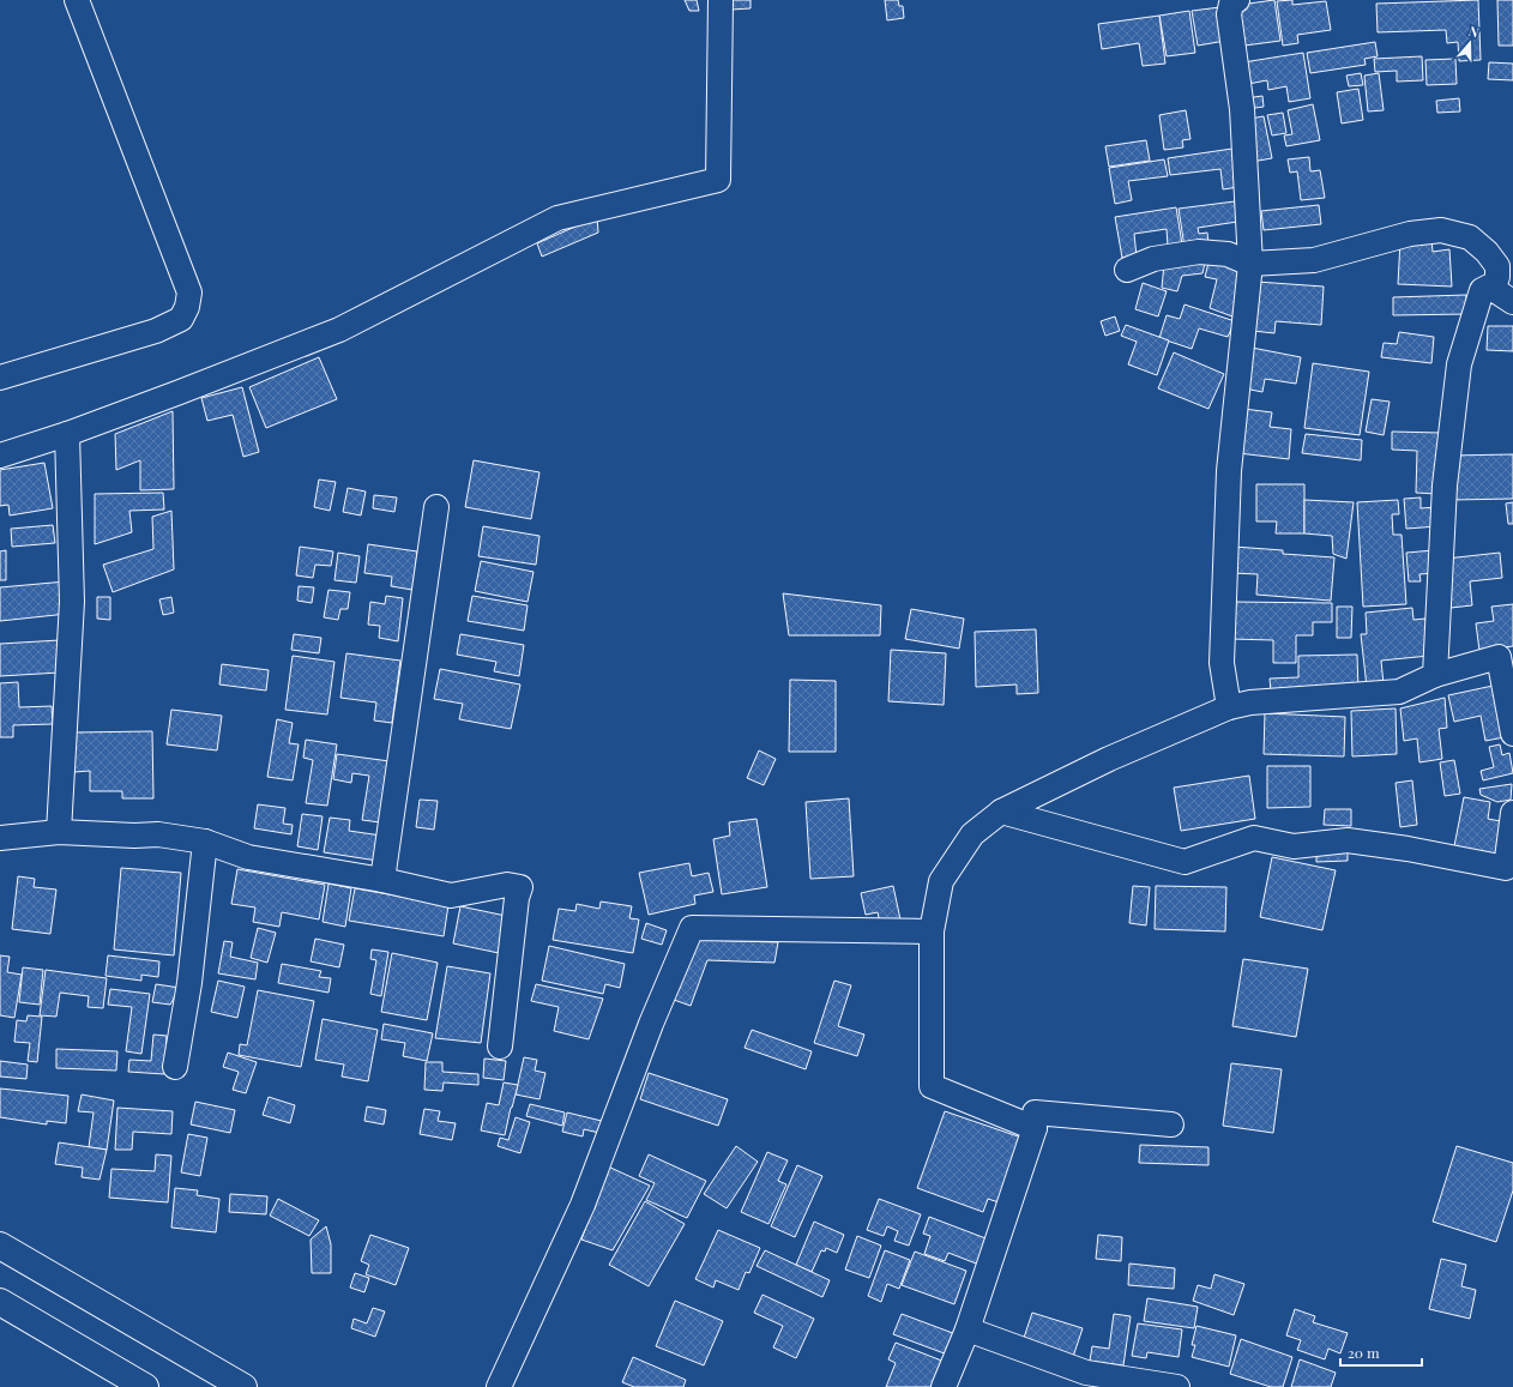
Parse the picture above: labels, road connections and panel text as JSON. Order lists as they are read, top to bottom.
{
  "scale_bar": "20 m",
  "north": "top"
}
